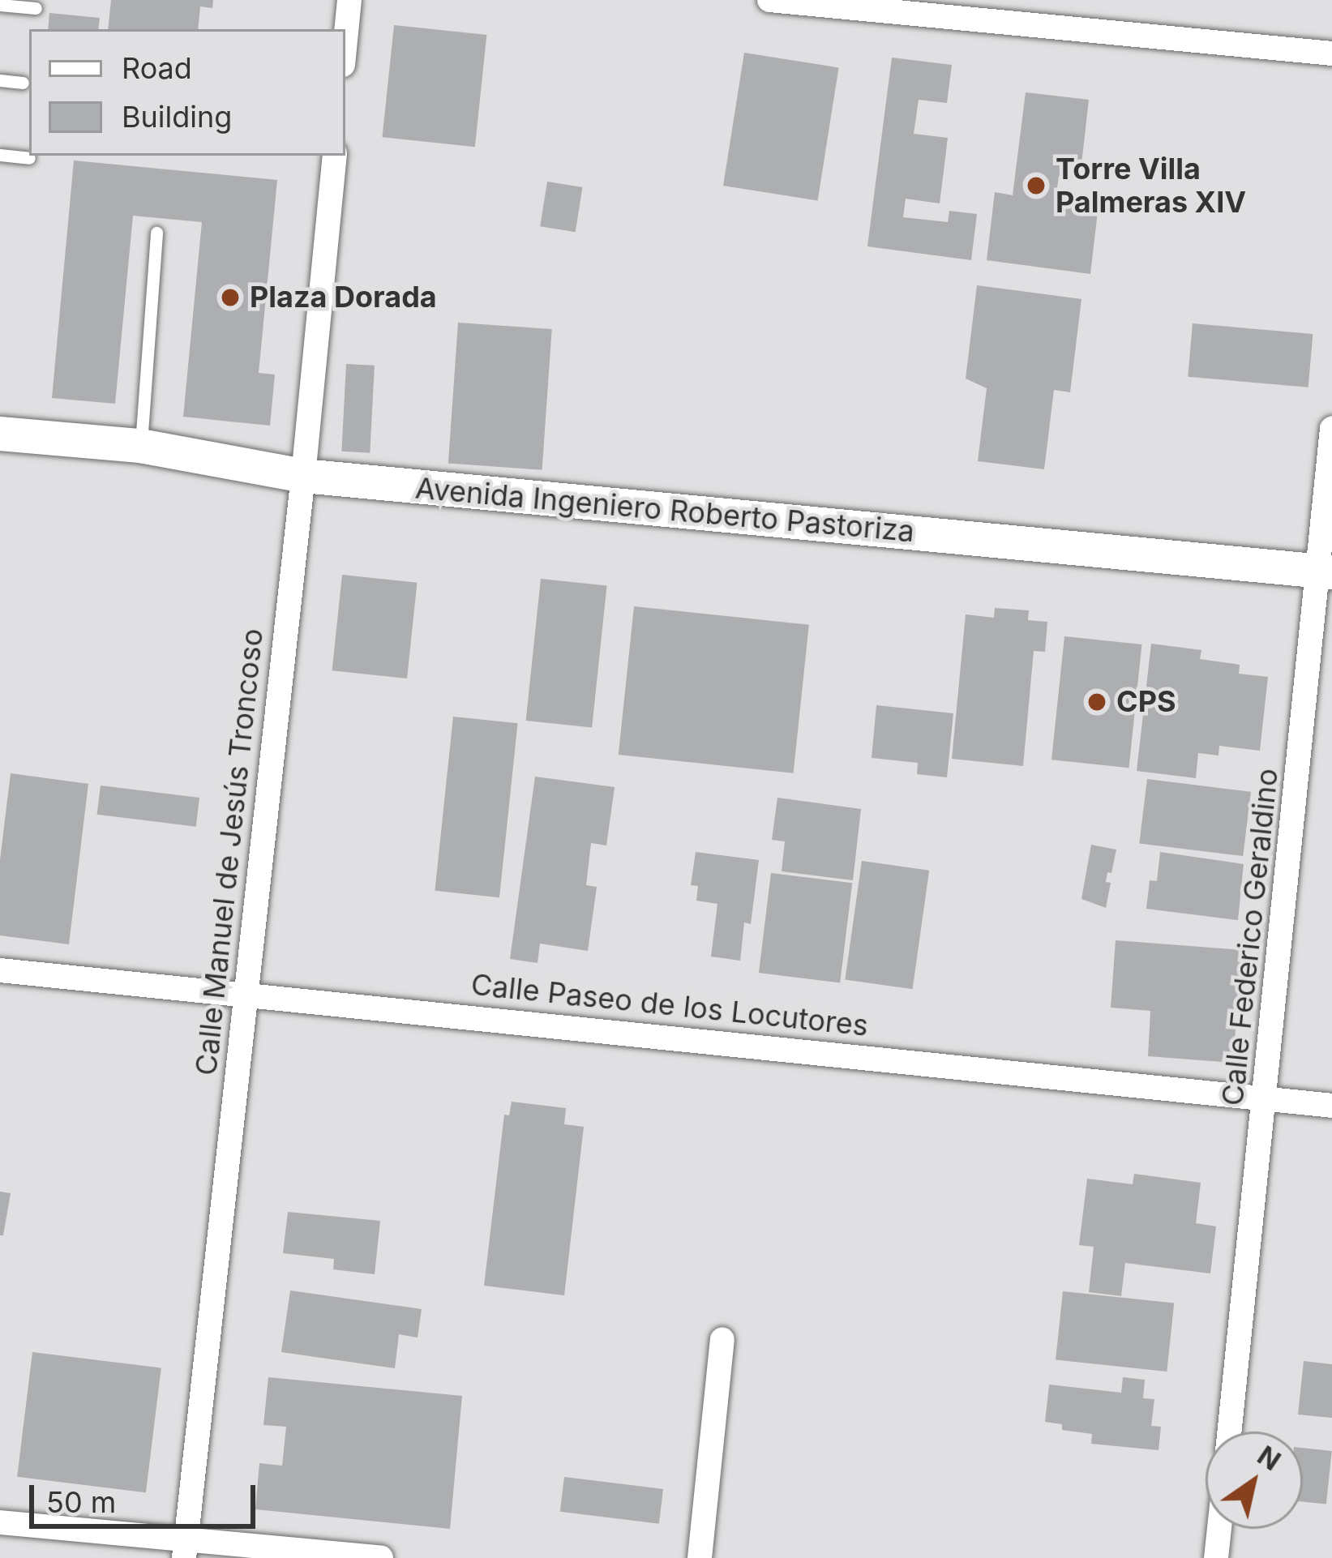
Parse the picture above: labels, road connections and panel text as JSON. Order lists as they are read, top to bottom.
{
  "streets": {
    "street": [
      "Avenida Ingeniero Roberto Pastoriza",
      "Calle Manuel de Jesús Troncoso",
      "Calle Federico Geraldino",
      "Calle Paseo de los Locutores"
    ]
  },
  "crossings": [
    ["Avenida Ingeniero Roberto Pastoriza", "Calle Manuel de Jesús Troncoso"],
    ["Avenida Ingeniero Roberto Pastoriza", "Calle Federico Geraldino"],
    ["Calle Manuel de Jesús Troncoso", "Calle Paseo de los Locutores"],
    ["Calle Federico Geraldino", "Calle Paseo de los Locutores"]
  ],
  "places": ["Torre Villa Palmeras XIV", "Plaza Dorada", "CPS"],
  "legend": ["Road", "Building"],
  "scale_bar": "50 m",
  "north": "top right"
}
